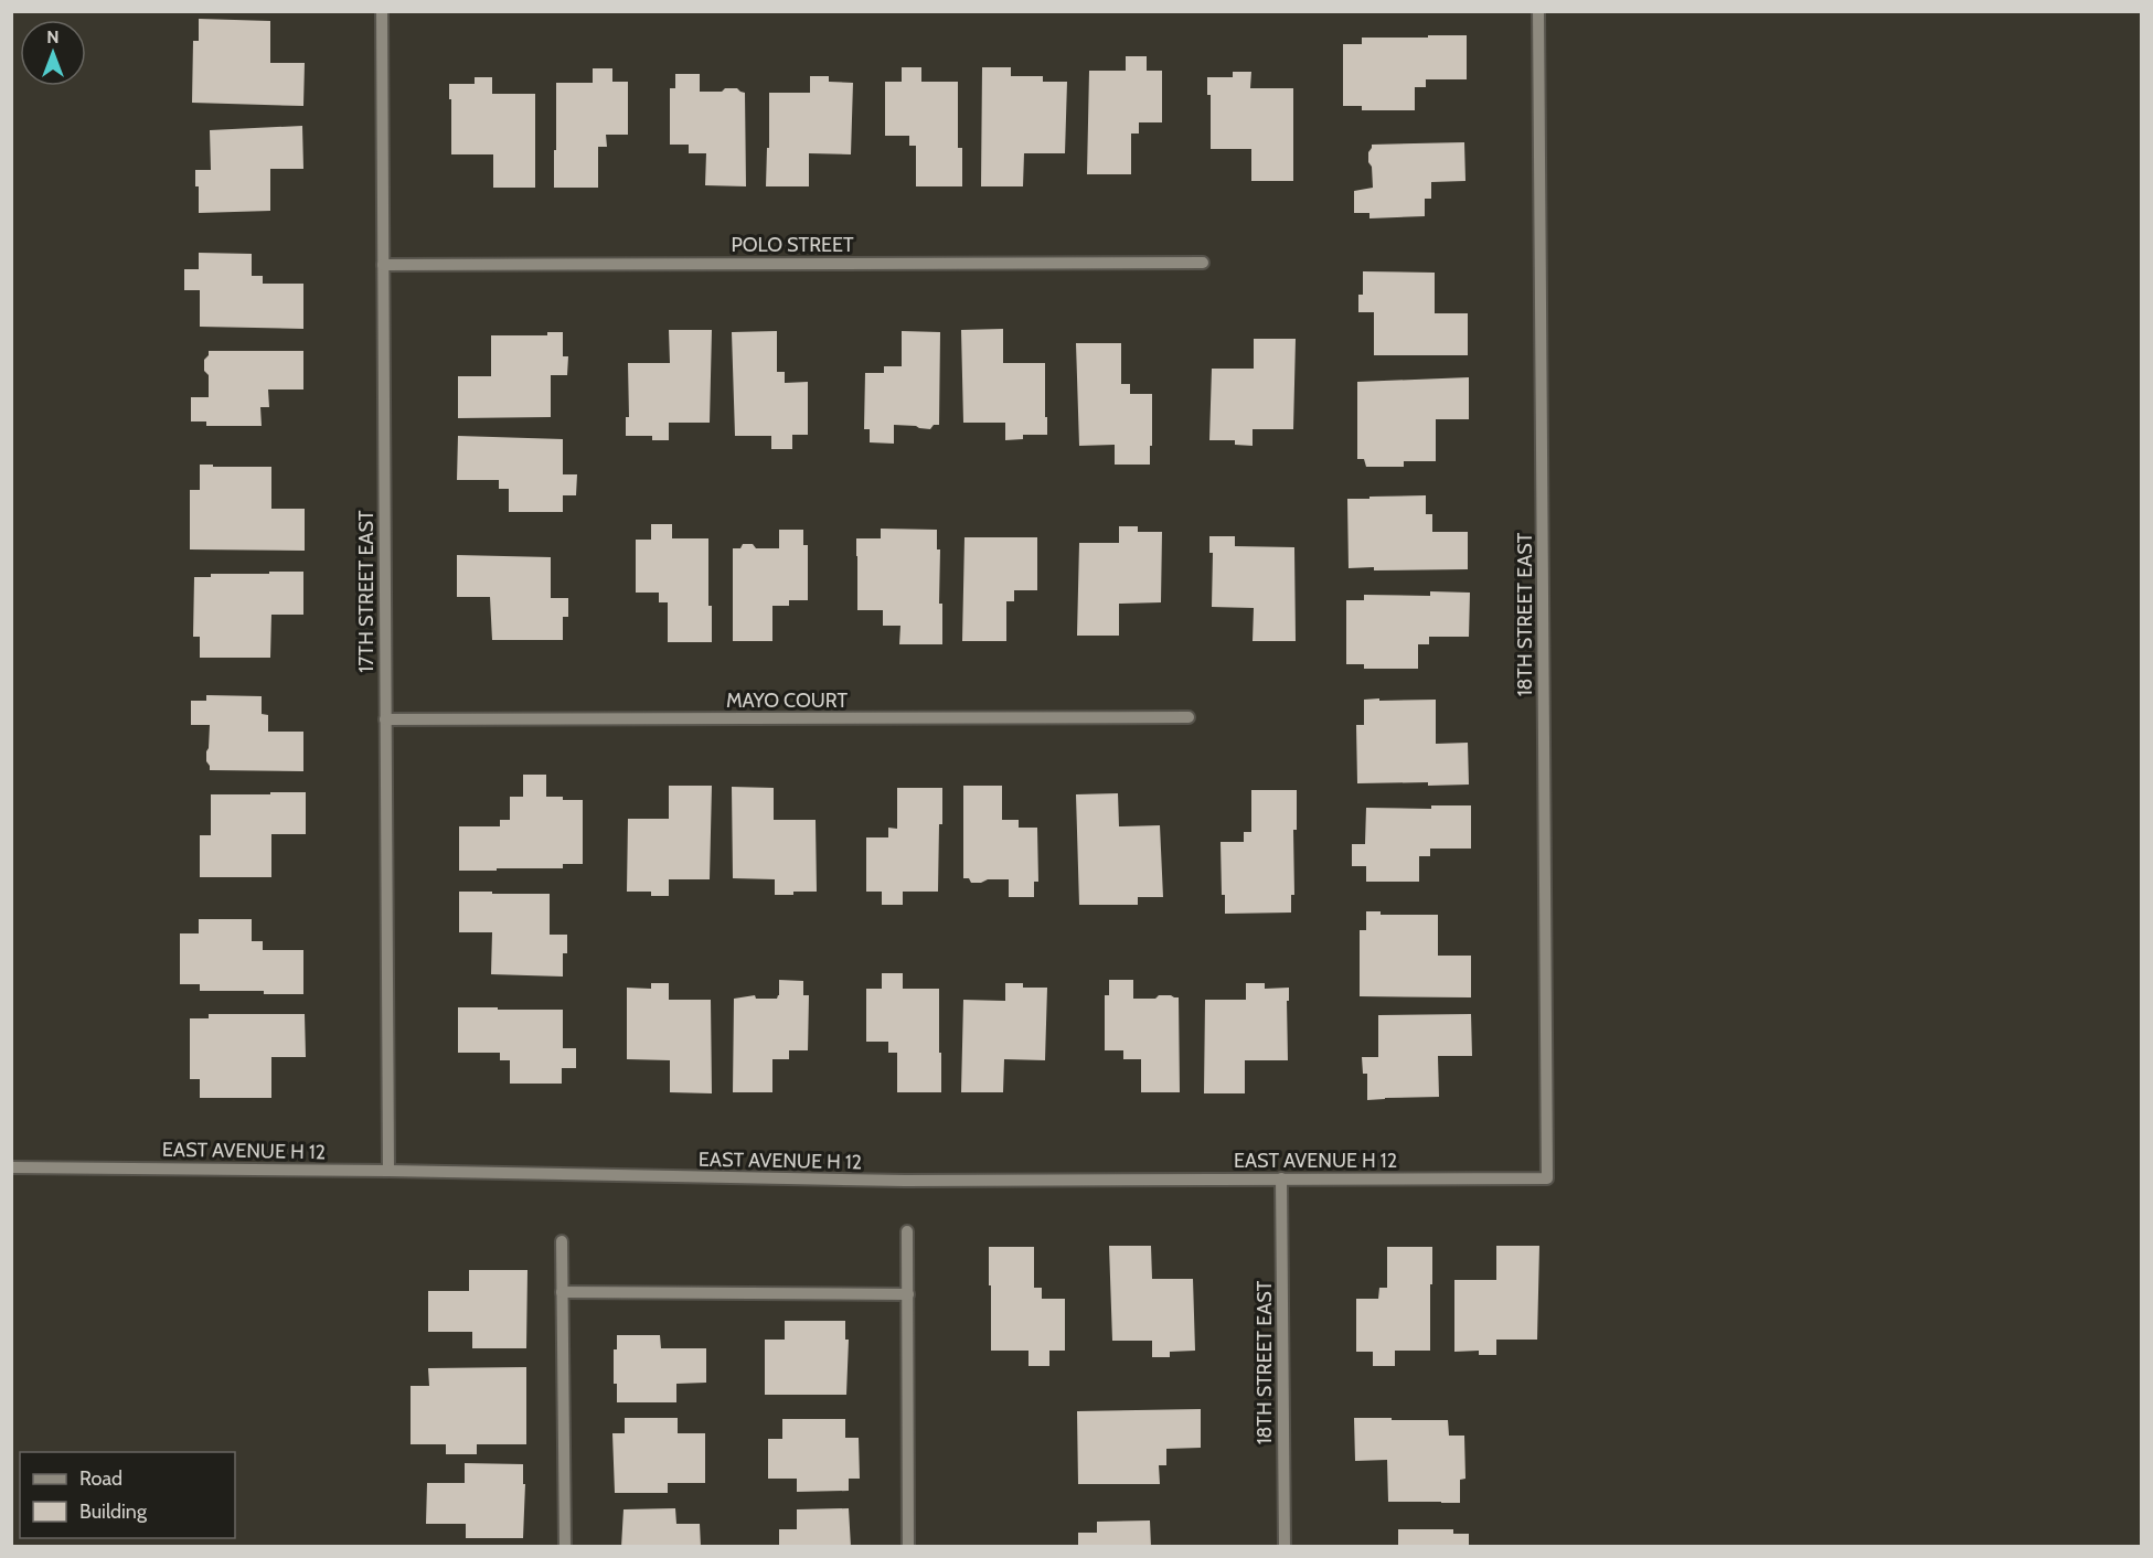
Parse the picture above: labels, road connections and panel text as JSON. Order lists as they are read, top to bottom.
{
  "streets": {
    "street": [
      "POLO STREET",
      "17TH STREET EAST",
      "18TH STREET EAST",
      "MAYO COURT",
      "EAST AVENUE H 12"
    ]
  },
  "crossings": [
    ["POLO STREET", "17TH STREET EAST"],
    ["17TH STREET EAST", "MAYO COURT"],
    ["17TH STREET EAST", "EAST AVENUE H 12"],
    ["18TH STREET EAST", "EAST AVENUE H 12"]
  ],
  "legend": ["Road", "Building"],
  "north": "top"
}
